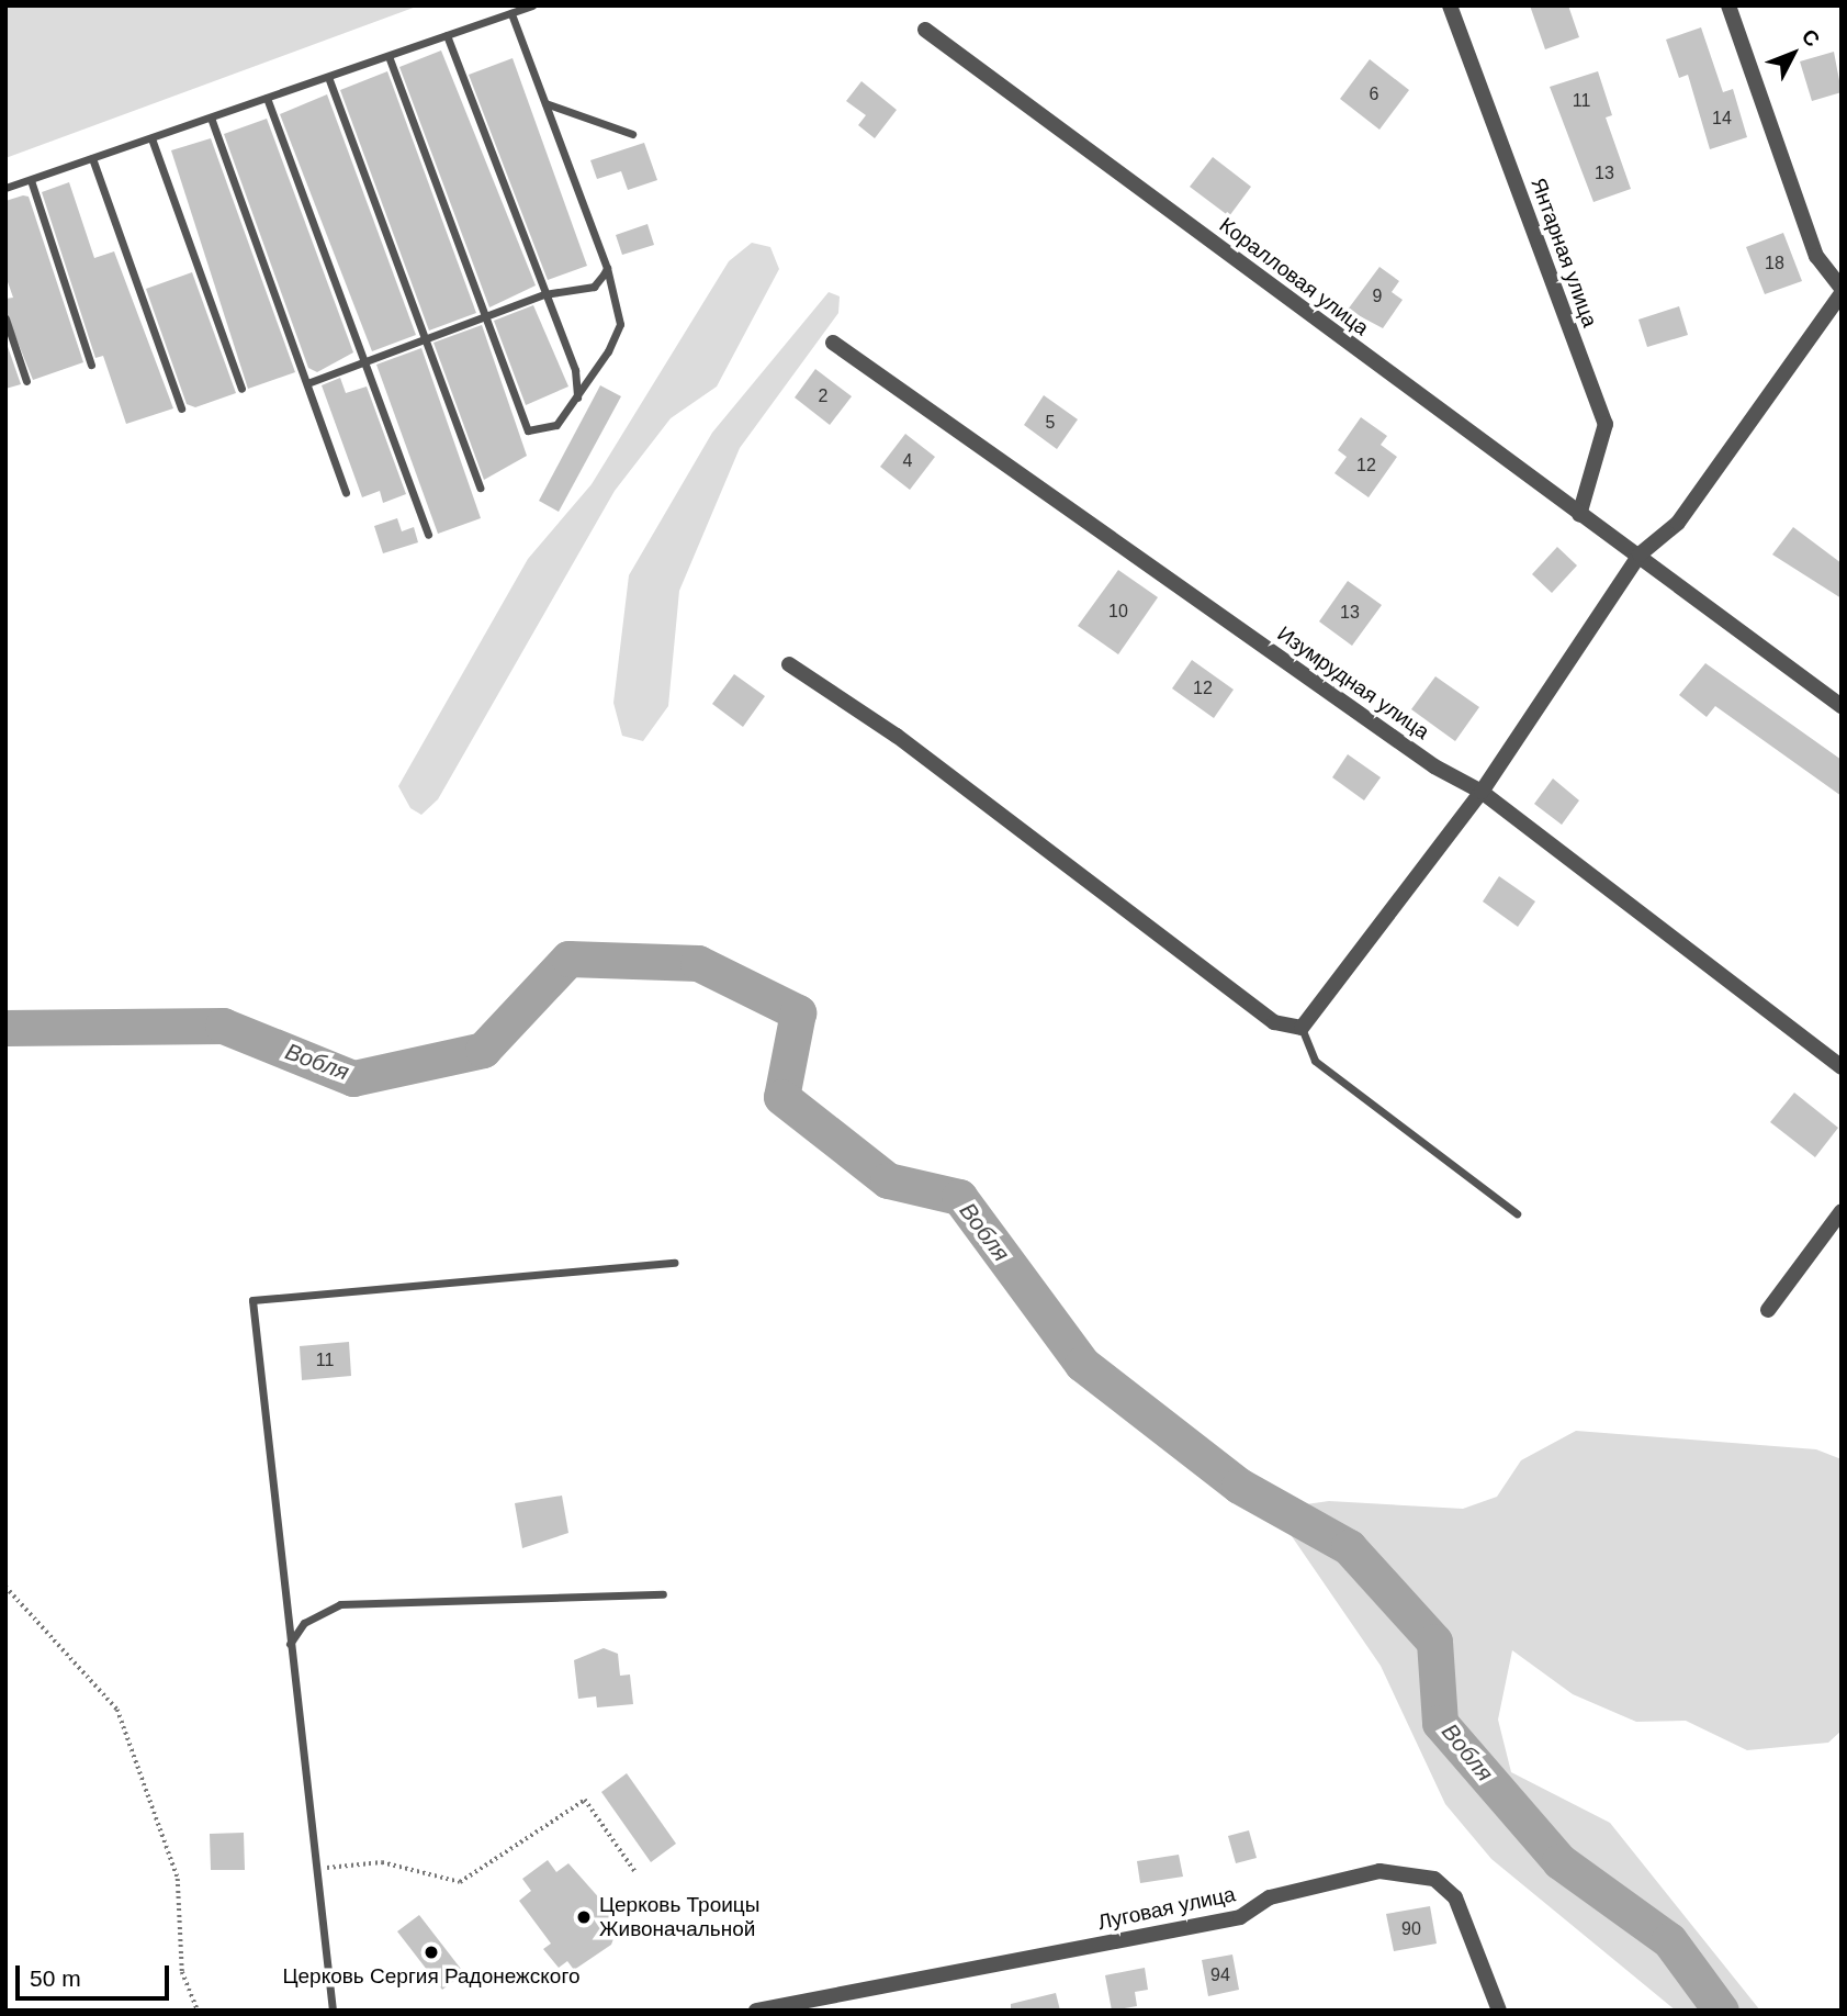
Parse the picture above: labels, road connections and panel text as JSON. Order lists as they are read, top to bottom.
{
  "streets": {
    "street": [
      "Янтарная улица",
      "Коралловая улица",
      "Изумрудная улица",
      "Луговая улица"
    ]
  },
  "crossings": [
    ["Янтарная улица", "Коралловая улица"]
  ],
  "water": ["Вобля"],
  "places": ["Церковь Троицы Живоначальной", "Церковь Сергия Радонежского"],
  "house_numbers": [
    "6",
    "11",
    "14",
    "13",
    "18",
    "9",
    "2",
    "5",
    "4",
    "12",
    "10",
    "13",
    "12",
    "11",
    "90",
    "94"
  ],
  "scale_bar": "50 m",
  "north": "top right"
}
